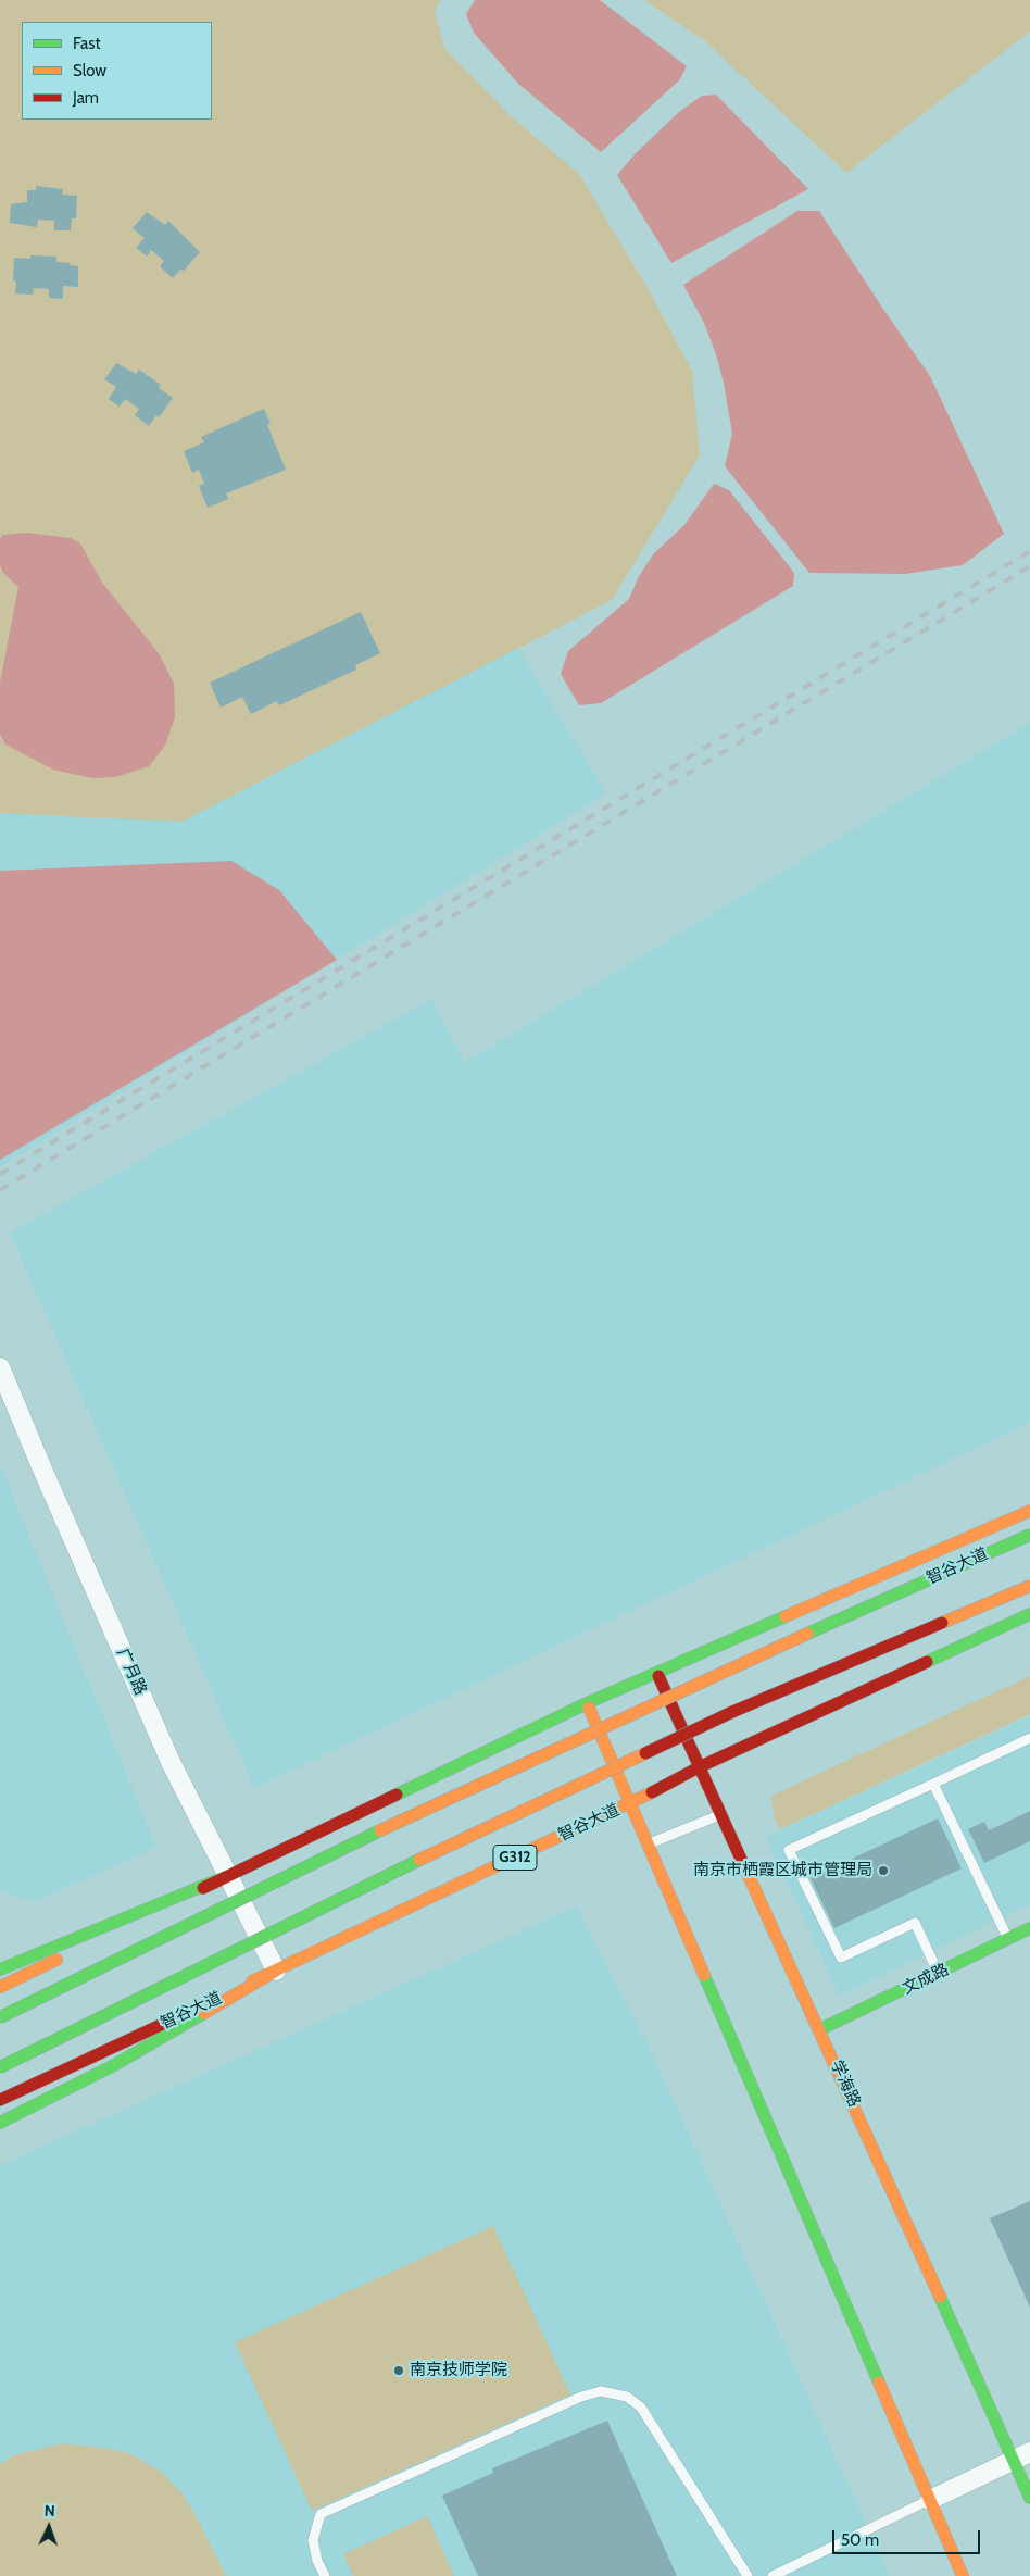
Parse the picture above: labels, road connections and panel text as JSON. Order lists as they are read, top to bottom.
{
  "streets": {
    "main road": [
      "智谷大道",
      "G312",
      "文成路",
      "学海路"
    ],
    "street": ["广月路"]
  },
  "crossings": [
    ["智谷大道", "广月路"],
    ["智谷大道", "学海路"],
    ["文成路", "学海路"]
  ],
  "places": ["南京市栖霞区城市管理局", "南京技师学院"],
  "legend": ["Fast", "Slow", "Jam"],
  "scale_bar": "50 m",
  "north": "top"
}
